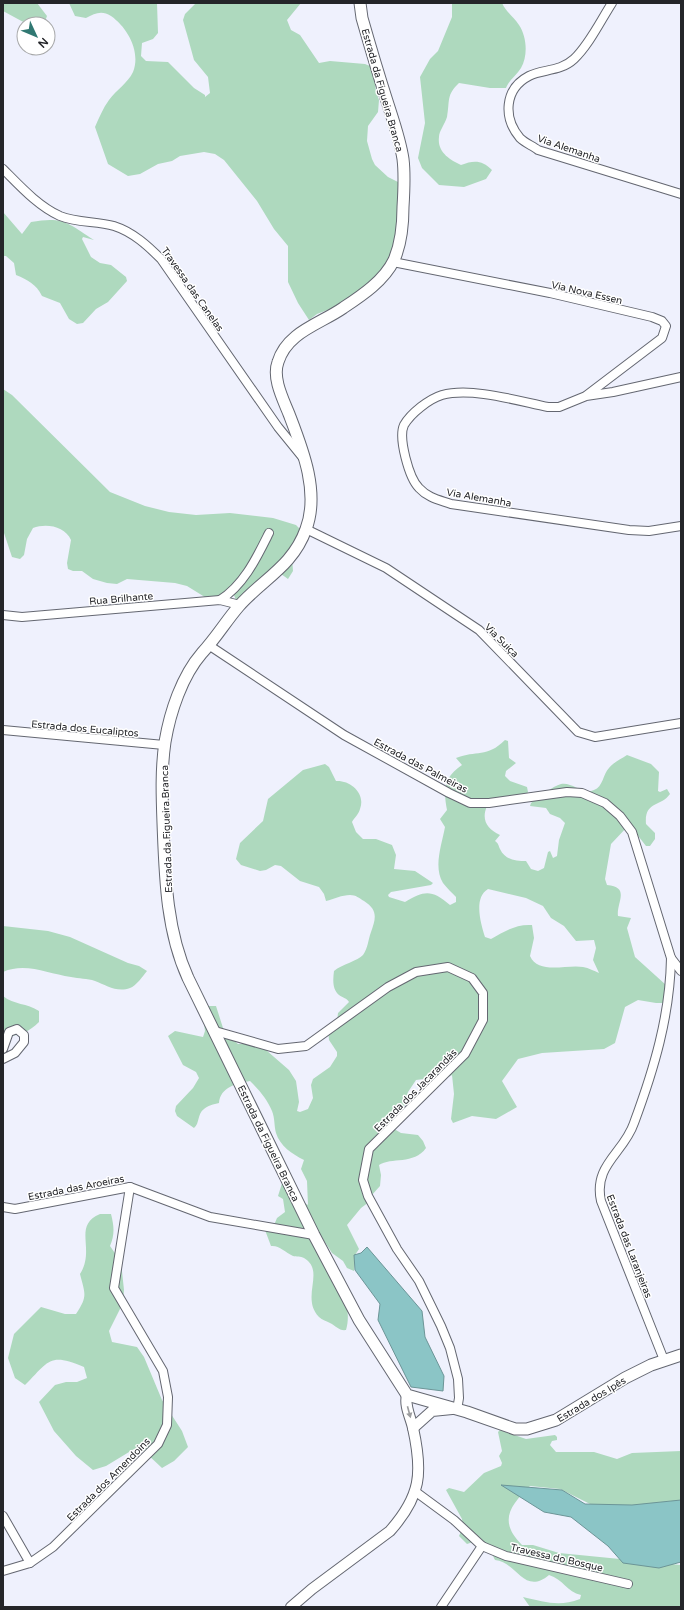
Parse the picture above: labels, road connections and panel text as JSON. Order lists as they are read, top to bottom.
{
  "streets": {
    "main road": ["Estrada da Figueira Branca", "Estrada dos Ipês"],
    "street": [
      "Via Alemanha",
      "Travessa das Canelas",
      "Via Nova Essen",
      "Rua Brilhante",
      "Via Suiça",
      "Estrada dos Eucaliptos",
      "Estrada das Palmeiras",
      "Estrada dos Jacarandás",
      "Estrada das Aroeiras",
      "Estrada das Laranjeiras",
      "Estrada dos Amendoins",
      "Travessa do Bosque"
    ]
  },
  "crossings": [
    ["Estrada da Figueira Branca", "Travessa das Canelas"],
    ["Estrada da Figueira Branca", "Via Nova Essen"],
    ["Estrada da Figueira Branca", "Rua Brilhante"],
    ["Estrada da Figueira Branca", "Via Suiça"],
    ["Estrada da Figueira Branca", "Estrada dos Eucaliptos"],
    ["Estrada da Figueira Branca", "Estrada das Palmeiras"],
    ["Estrada da Figueira Branca", "Estrada dos Jacarandás"],
    ["Estrada da Figueira Branca", "Estrada das Aroeiras"],
    ["Estrada da Figueira Branca", "Estrada dos Ipês"],
    ["Via Alemanha", "Via Nova Essen"],
    ["Estrada das Palmeiras", "Estrada das Laranjeiras"],
    ["Estrada dos Jacarandás", "Estrada dos Ipês"],
    ["Estrada das Aroeiras", "Estrada dos Amendoins"],
    ["Estrada das Laranjeiras", "Estrada dos Ipês"]
  ],
  "north": "bottom right"
}
